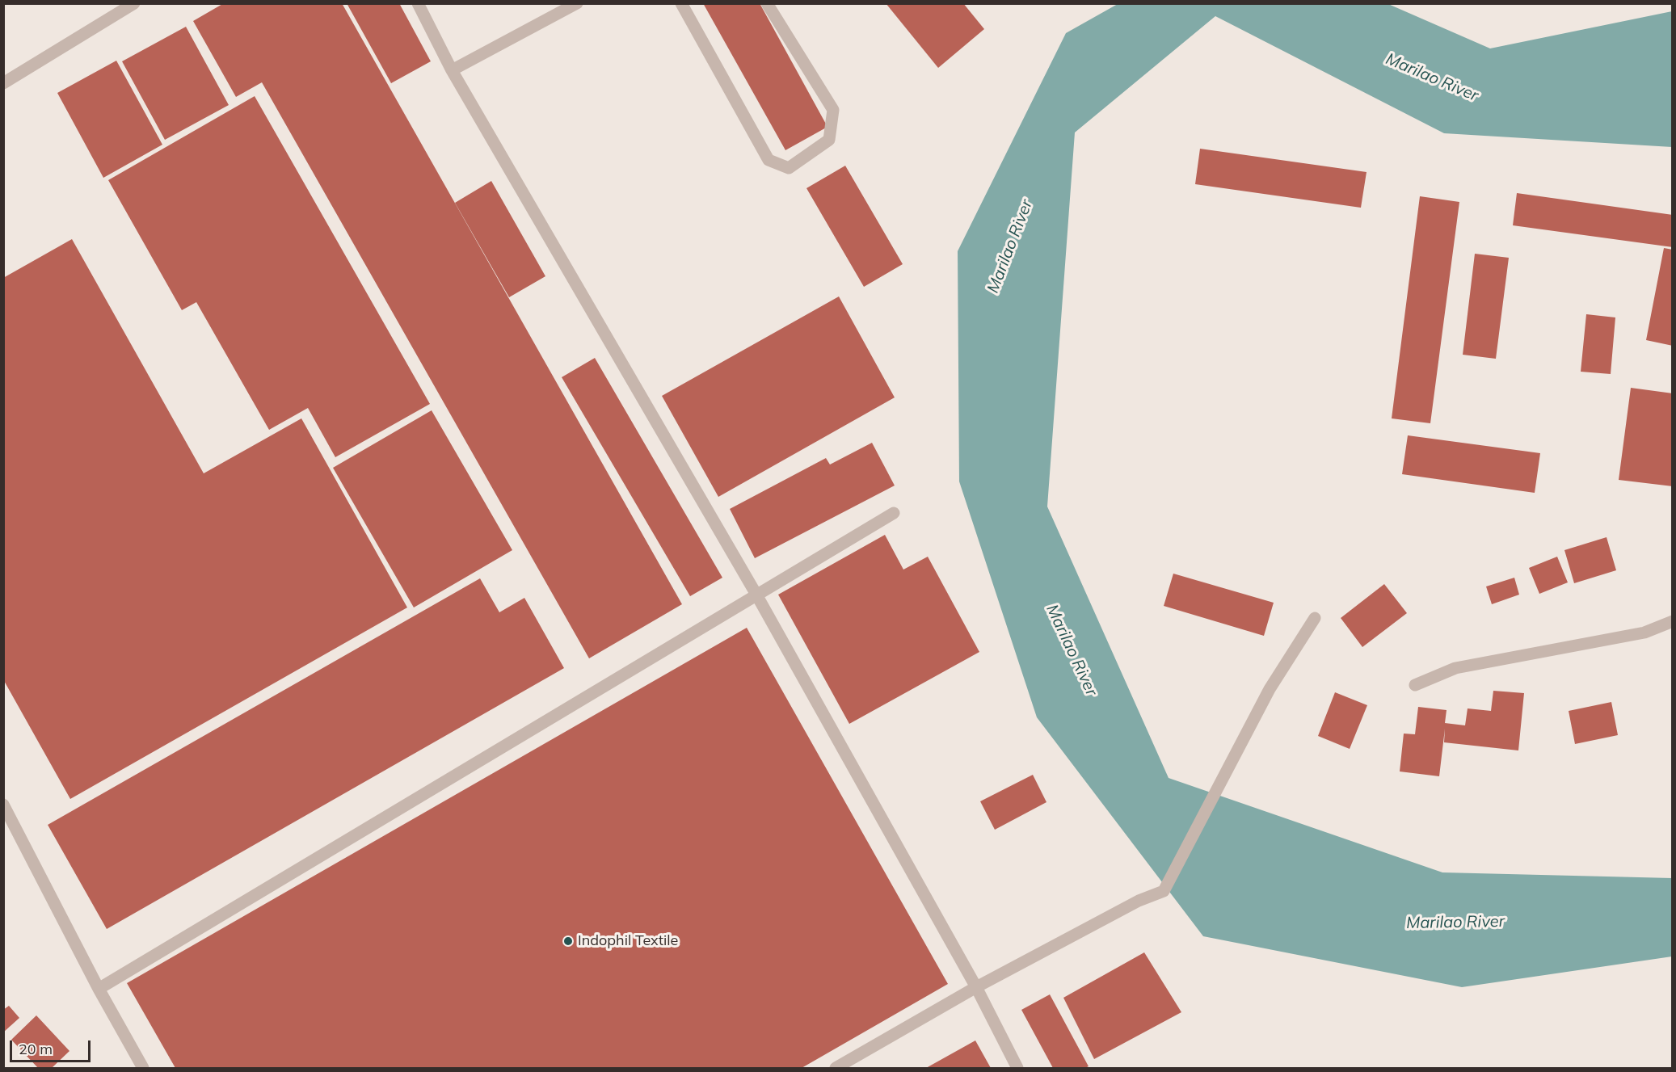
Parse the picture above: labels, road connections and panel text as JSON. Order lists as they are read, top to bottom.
{
  "water": ["Marilao River"],
  "places": ["Indophil Textile"],
  "scale_bar": "20 m"
}
